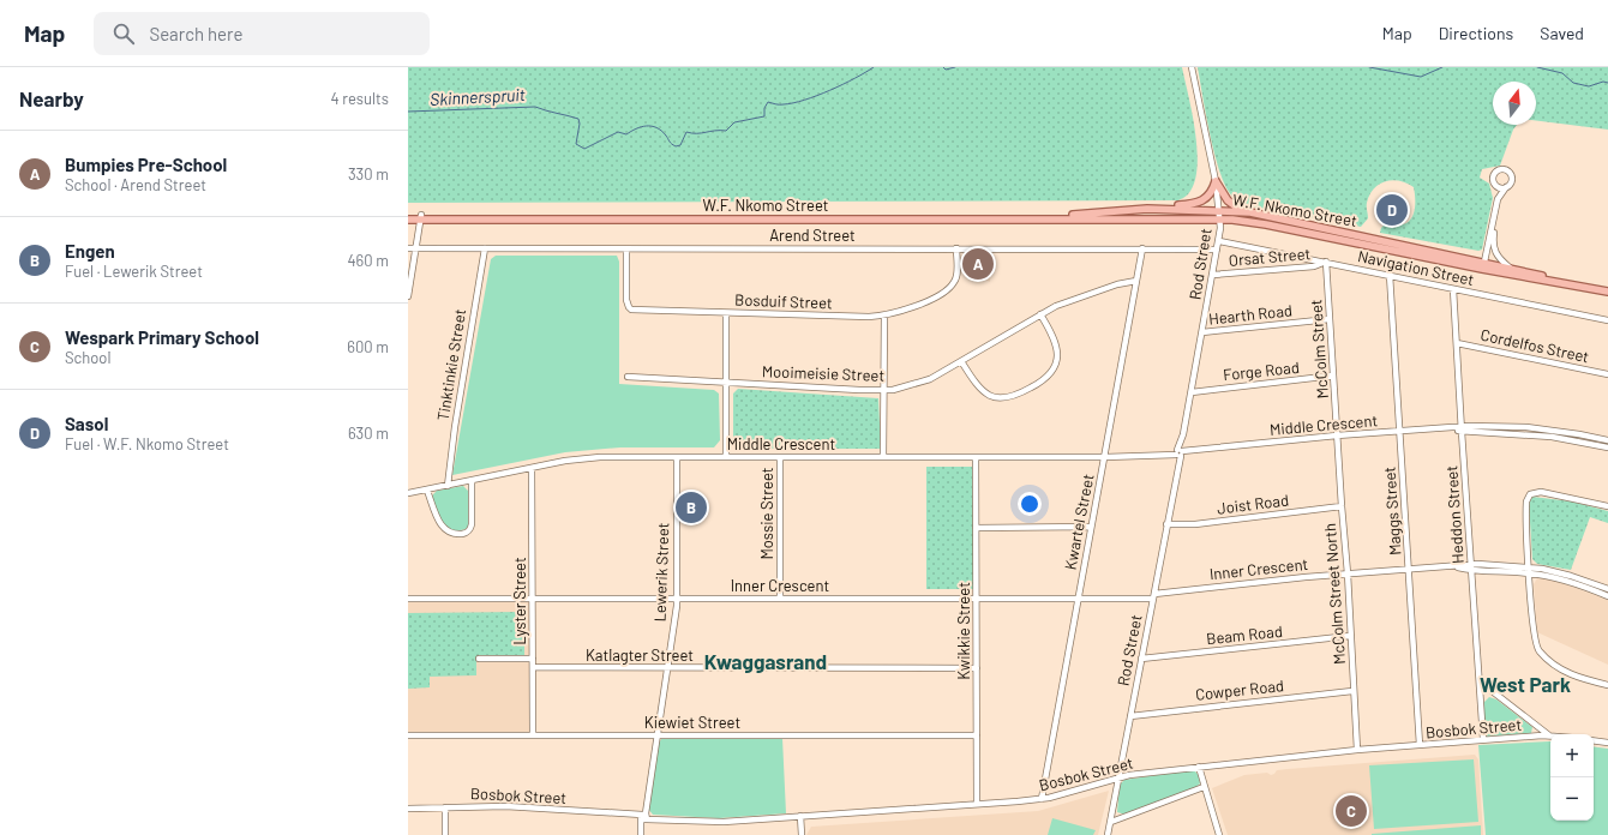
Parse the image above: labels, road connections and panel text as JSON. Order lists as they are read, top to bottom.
{
  "streets": {
    "main road": ["W.F. Nkomo Street"],
    "street": [
      "Arend Street",
      "Orsat Street",
      "Rod Street",
      "Navigation Street",
      "Bosduif Street",
      "Hearth Road",
      "Cordelfos Street",
      "McColm Street",
      "Tinktinkie Street",
      "Forge Road",
      "Mooimeisie Street",
      "Middle Crescent",
      "Joist Road",
      "Maggs Street",
      "Mossie Street",
      "Heddon Street",
      "Kwartel Street",
      "Inner Crescent",
      "Lewerik Street",
      "McColm Street North",
      "Lyster Street",
      "Kwikkie Street",
      "Beam Road",
      "Katlagter Street",
      "Cowper Road",
      "Kiewiet Street",
      "Bosbok Street"
    ]
  },
  "crossings": [
    ["W.F. Nkomo Street", "Rod Street"],
    ["Arend Street", "Rod Street"],
    ["Arend Street", "Bosduif Street"],
    ["Arend Street", "Tinktinkie Street"],
    ["Arend Street", "Kwartel Street"],
    ["Orsat Street", "Rod Street"],
    ["Orsat Street", "Navigation Street"],
    ["Orsat Street", "McColm Street"],
    ["Rod Street", "Navigation Street"],
    ["Rod Street", "Hearth Road"],
    ["Rod Street", "Forge Road"],
    ["Rod Street", "Middle Crescent"],
    ["Rod Street", "Joist Road"],
    ["Rod Street", "Inner Crescent"],
    ["Rod Street", "Beam Road"],
    ["Rod Street", "Cowper Road"],
    ["Rod Street", "Bosbok Street"],
    ["Navigation Street", "McColm Street"],
    ["Navigation Street", "Maggs Street"],
    ["Navigation Street", "Heddon Street"],
    ["Hearth Road", "McColm Street"],
    ["Cordelfos Street", "Heddon Street"],
    ["McColm Street", "Forge Road"],
    ["McColm Street", "Middle Crescent"],
    ["McColm Street", "McColm Street North"],
    ["Tinktinkie Street", "Middle Crescent"],
    ["Mooimeisie Street", "Kwartel Street"],
    ["Middle Crescent", "Maggs Street"],
    ["Middle Crescent", "Mossie Street"],
    ["Middle Crescent", "Heddon Street"],
    ["Middle Crescent", "Kwartel Street"],
    ["Middle Crescent", "Lewerik Street"],
    ["Middle Crescent", "McColm Street North"],
    ["Middle Crescent", "Lyster Street"],
    ["Middle Crescent", "Kwikkie Street"],
    ["Joist Road", "McColm Street North"],
    ["Maggs Street", "Inner Crescent"],
    ["Maggs Street", "Bosbok Street"],
    ["Mossie Street", "Inner Crescent"],
    ["Heddon Street", "Inner Crescent"],
    ["Heddon Street", "Bosbok Street"],
    ["Kwartel Street", "Inner Crescent"],
    ["Kwartel Street", "Bosbok Street"],
    ["Inner Crescent", "Lewerik Street"],
    ["Inner Crescent", "McColm Street North"],
    ["Inner Crescent", "Lyster Street"],
    ["Inner Crescent", "Kwikkie Street"],
    ["Lewerik Street", "Katlagter Street"],
    ["Lewerik Street", "Kiewiet Street"],
    ["Lewerik Street", "Bosbok Street"],
    ["McColm Street North", "Beam Road"],
    ["McColm Street North", "Cowper Road"],
    ["McColm Street North", "Bosbok Street"],
    ["Lyster Street", "Katlagter Street"],
    ["Lyster Street", "Kiewiet Street"],
    ["Kwikkie Street", "Katlagter Street"],
    ["Kwikkie Street", "Kiewiet Street"],
    ["Kwikkie Street", "Bosbok Street"]
  ],
  "districts": ["Kwaggasrand", "West Park"],
  "water": ["Skinnerspruit"],
  "north": "top",
  "page": {
    "header": "Map",
    "search": "Search here",
    "nav": ["Map", "Directions", "Saved"],
    "heading": ["Nearby", "4 results"],
    "list": [
      {
        "mark": "A",
        "name": "Bumpies Pre-School",
        "note": "School · Arend Street",
        "value": "330 m"
      },
      {
        "mark": "B",
        "name": "Engen",
        "note": "Fuel · Lewerik Street",
        "value": "460 m"
      },
      {
        "mark": "C",
        "name": "Wespark Primary School",
        "note": "School",
        "value": "600 m"
      },
      {
        "mark": "D",
        "name": "Sasol",
        "note": "Fuel · W.F. Nkomo Street",
        "value": "630 m"
      }
    ],
    "pins": [
      "D",
      "A",
      "B",
      "C"
    ],
    "map_buttons": ["+", "−"]
  }
}
